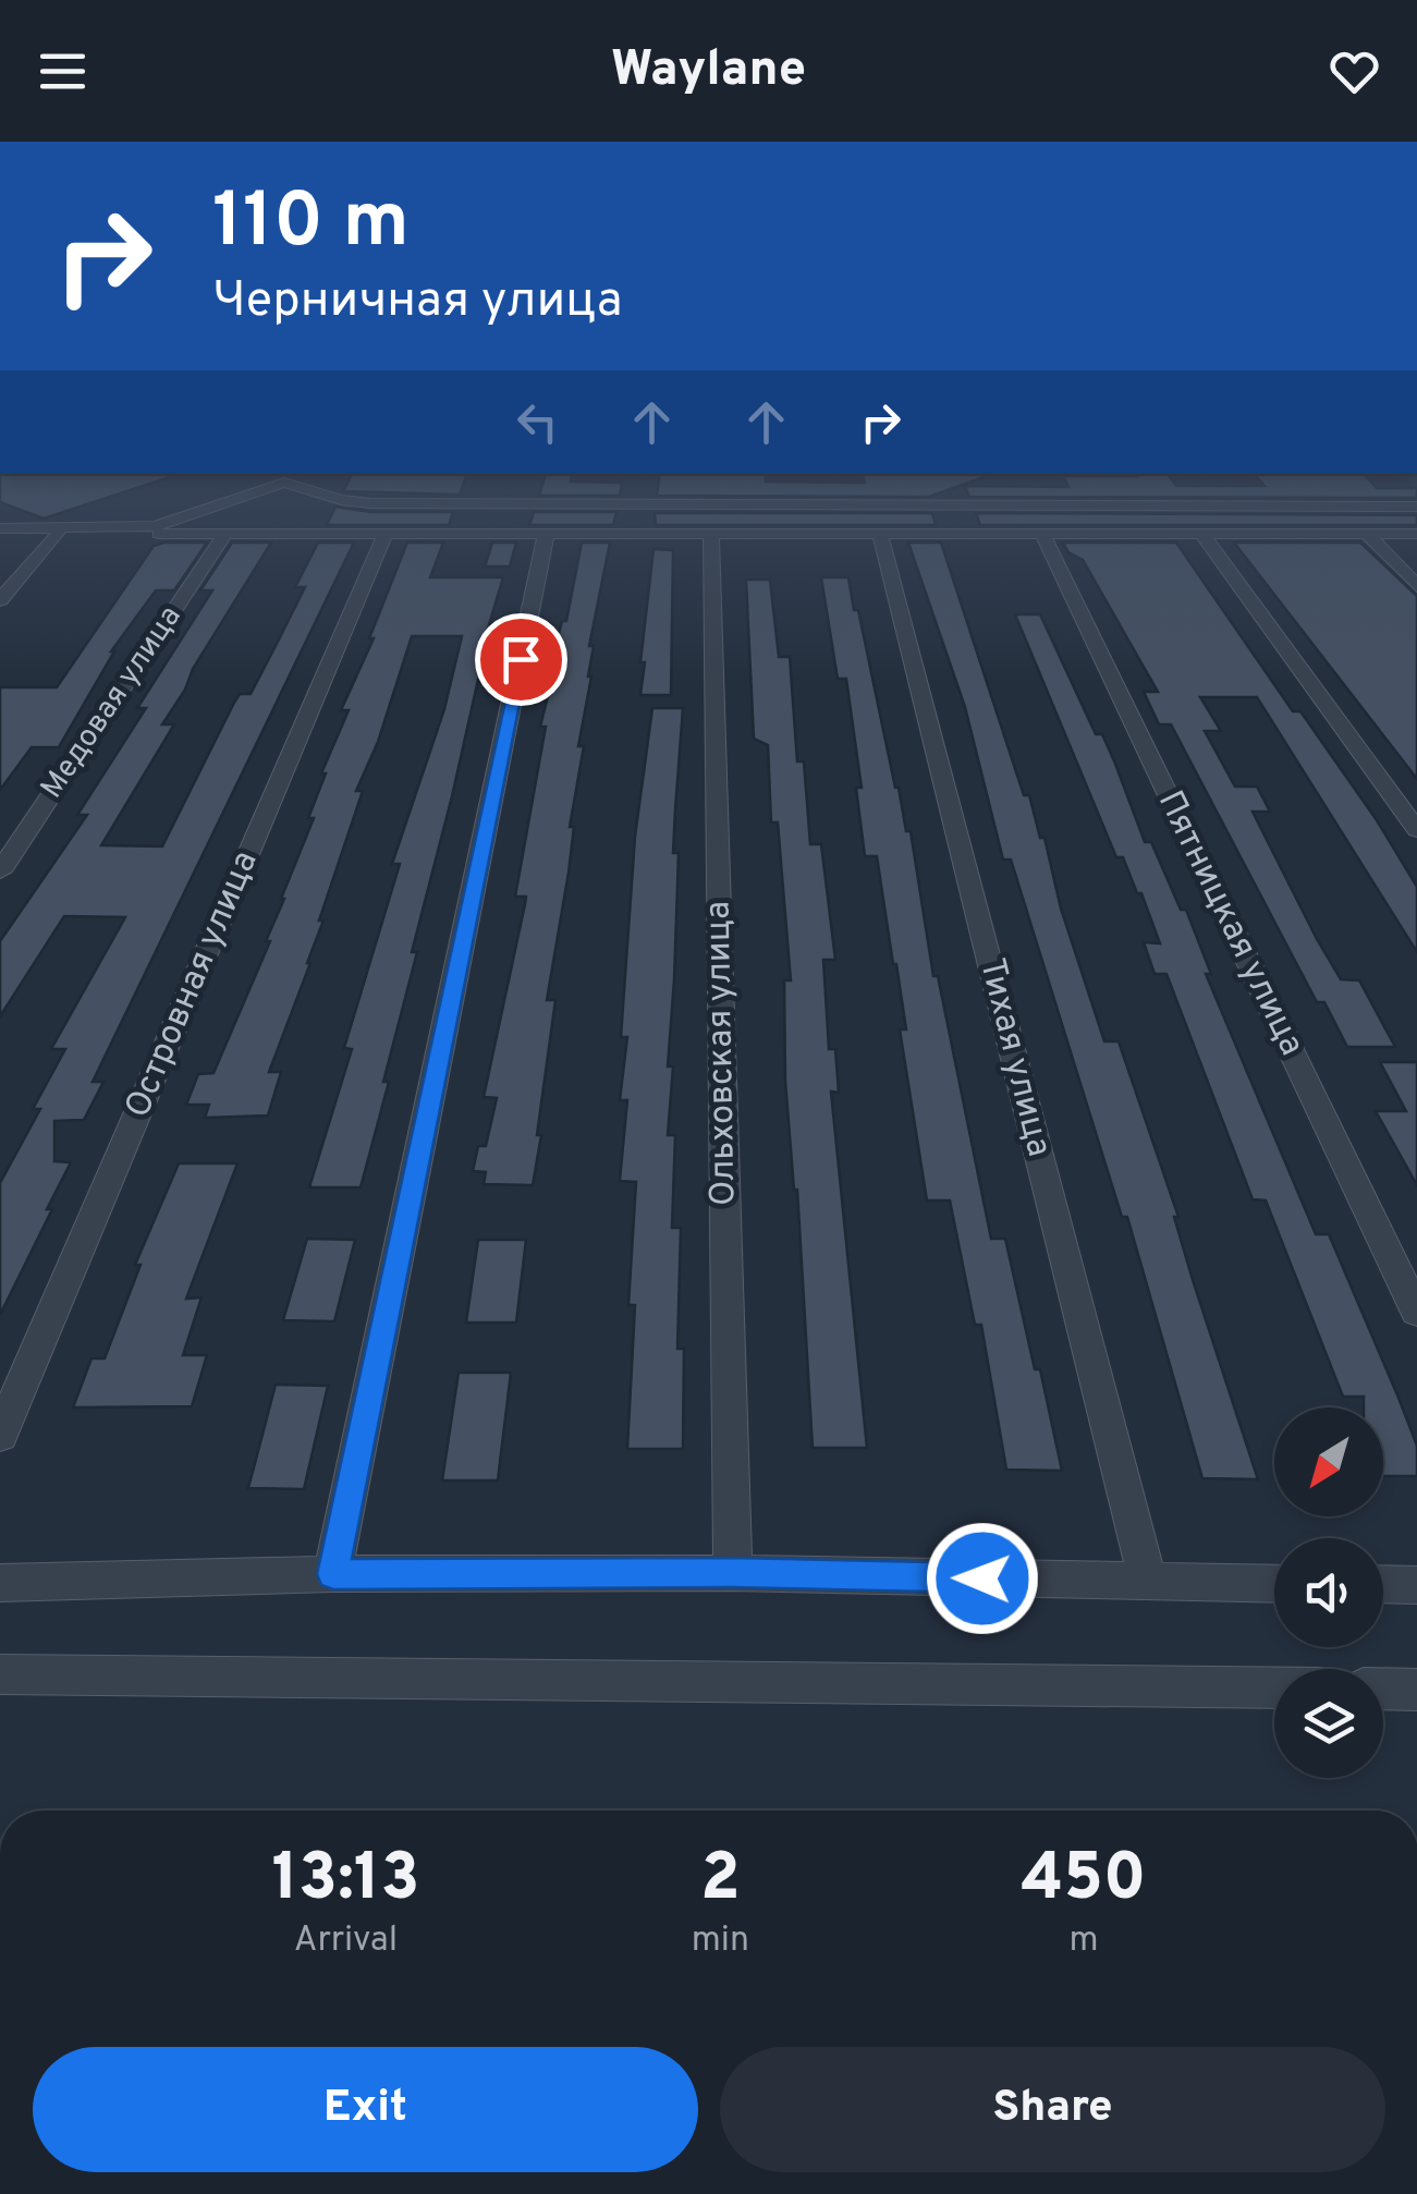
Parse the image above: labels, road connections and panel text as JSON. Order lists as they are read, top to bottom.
{
  "streets": {
    "street": [
      "Медовая улица",
      "Пятницкая улица",
      "Островная улица",
      "Ольховская улица",
      "Тихая улица"
    ]
  },
  "north": "bottom left",
  "page": {
    "header": "Waylane",
    "turn": ["110 m", "Черничная улица"],
    "eta": [
      "13:13",
      "Arrival",
      "2",
      "min",
      "450",
      "m"
    ],
    "buttons": ["Exit", "Share"]
  }
}
